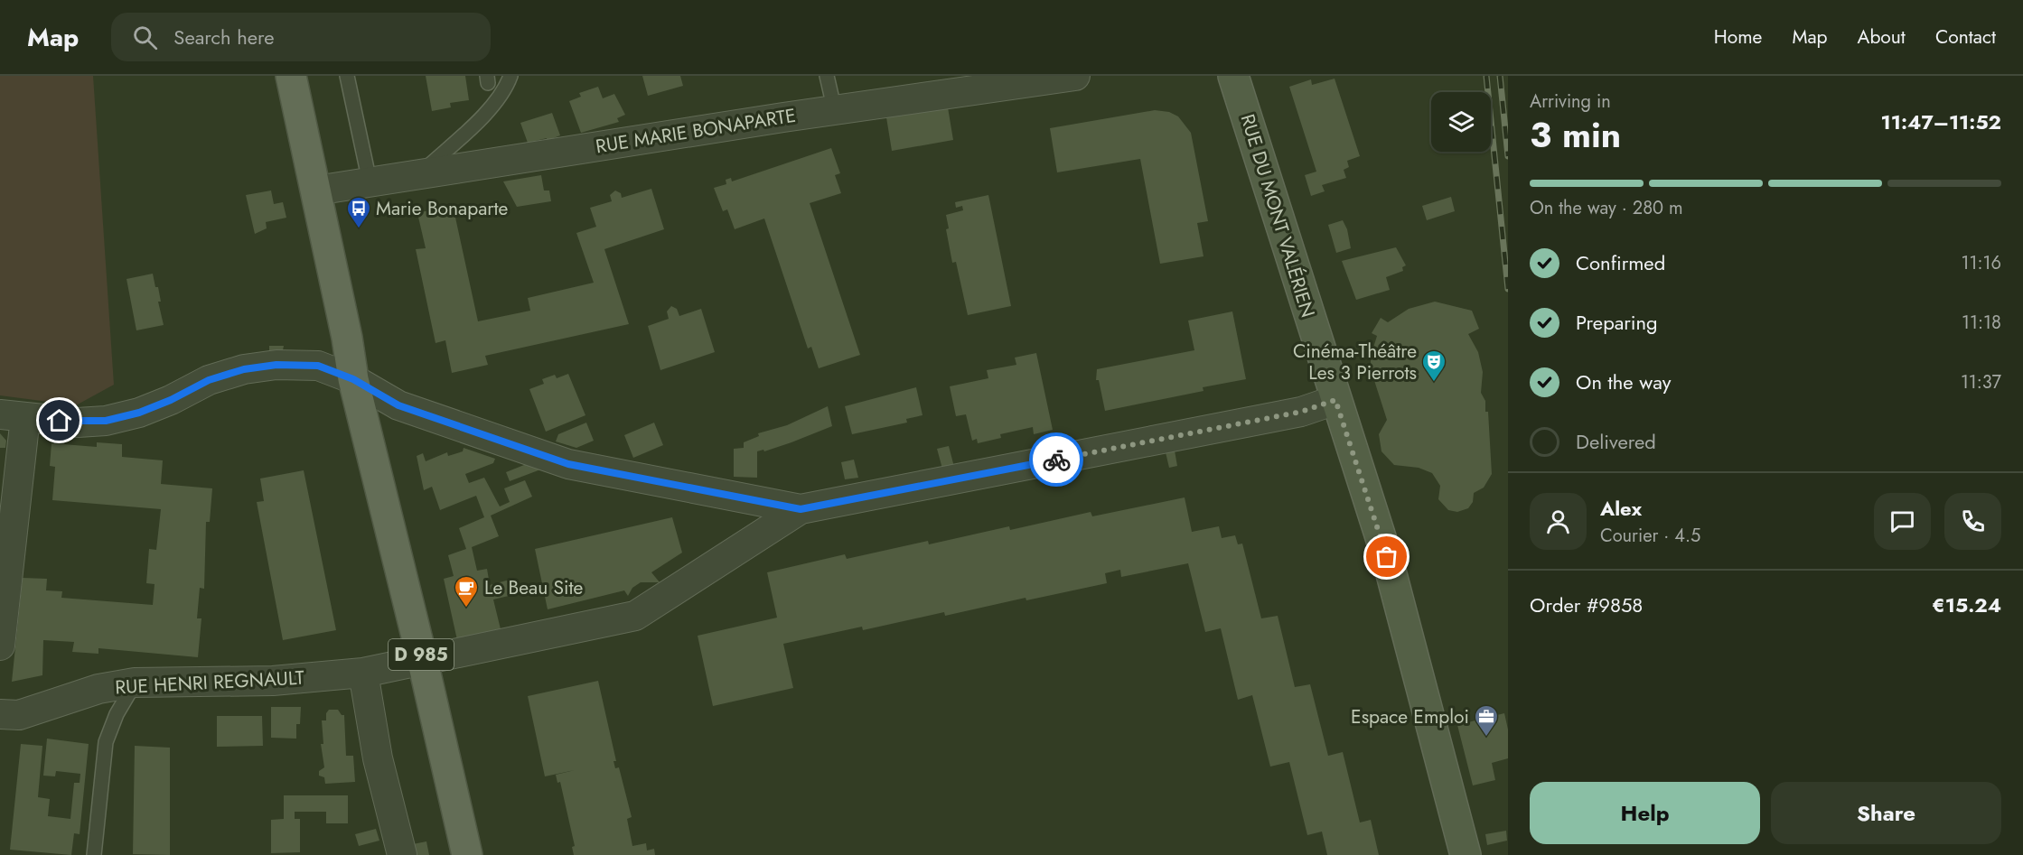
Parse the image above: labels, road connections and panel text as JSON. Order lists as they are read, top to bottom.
{
  "streets": {
    "main road": ["RUE DU MONT VALÉRIEN", "D 985"],
    "street": ["RUE MARIE BONAPARTE", "RUE HENRI REGNAULT"]
  },
  "crossings": [
    ["RUE MARIE BONAPARTE", "D 985"],
    ["D 985", "RUE HENRI REGNAULT"]
  ],
  "places": {
    "bus stop": ["Marie Bonaparte"],
    "theatre": ["Cinéma-Théâtre Les 3 Pierrots"],
    "cafe": ["Le Beau Site"],
    "office": ["Espace Emploi"]
  },
  "page": {
    "header": "Map",
    "search": "Search here",
    "nav": [
      "Home",
      "Map",
      "About",
      "Contact"
    ],
    "heading": ["3 min", "Arriving in", "11:47–11:52"],
    "panel": [
      "Alex",
      "Courier · 4.5",
      "Order #9858",
      "€15.24"
    ],
    "bar": "On the way · 280 m",
    "list": [
      ["Confirmed", "11:16"],
      ["Preparing", "11:18"],
      ["On the way", "11:37"],
      "Delivered"
    ],
    "buttons": ["Help", "Share"]
  }
}
